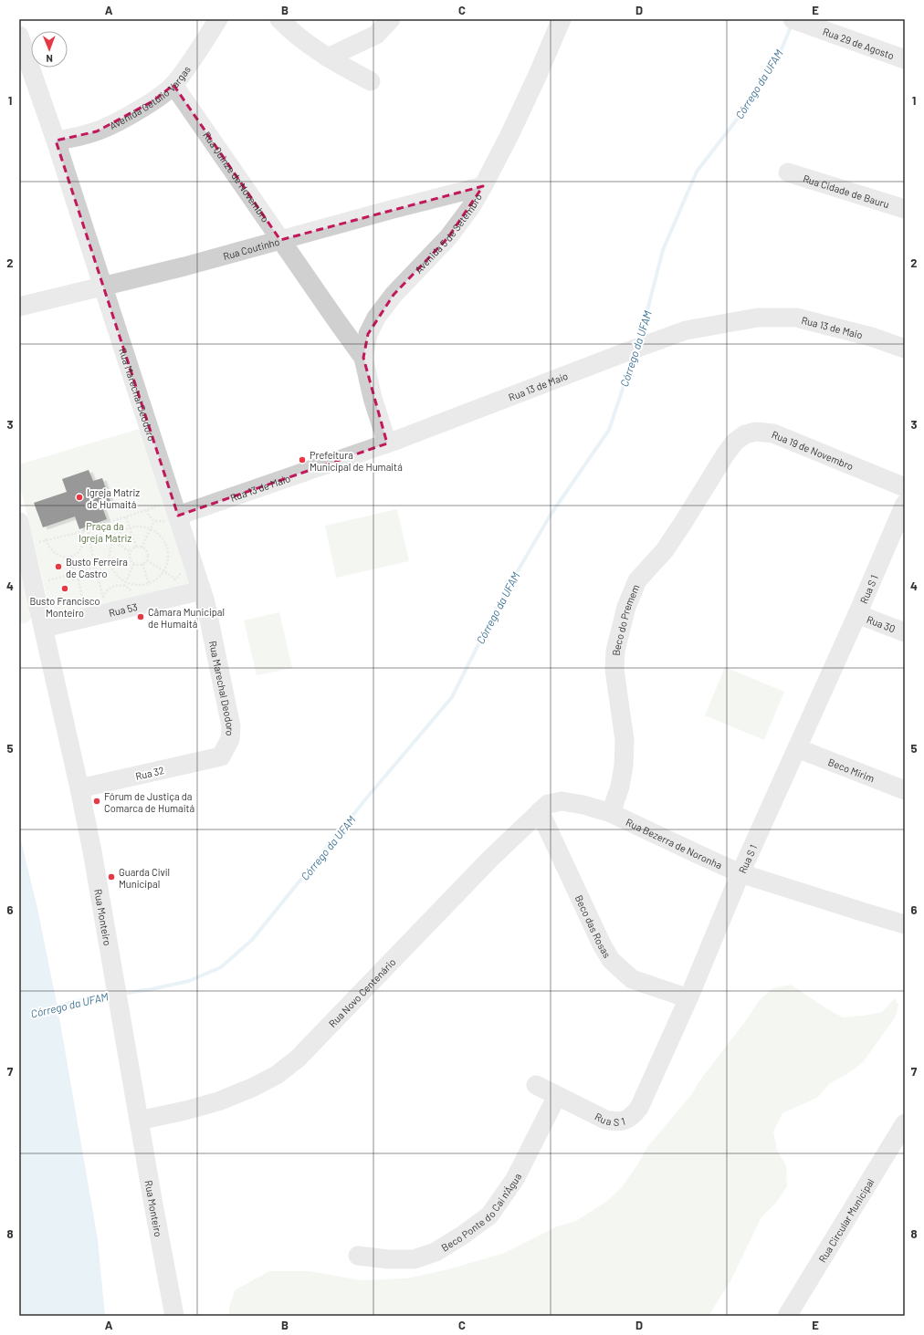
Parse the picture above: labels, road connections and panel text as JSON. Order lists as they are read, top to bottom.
{
  "streets": {
    "street": [
      "Rua 29 de Agosto",
      "Avenida Getúlio Vargas",
      "Rua Quinze de Novembro",
      "Rua Cidade de Bauru",
      "Avenida 5 de Setembro",
      "Rua Coutinho",
      "Rua 13 de Maio",
      "Rua Marechal Deodoro",
      "Rua 19 de Novembro",
      "Rua S 1",
      "Rua 53",
      "Beco do Premem",
      "Rua 30",
      "Beco Mirim",
      "Rua 32",
      "Rua Bezerra de Noronha",
      "Rua Monteiro",
      "Beco das Rosas",
      "Rua Novo Centenário",
      "Beco Ponte do Cai n'Água",
      "Rua Circular Municipal"
    ]
  },
  "crossings": [
    ["Avenida Getúlio Vargas", "Rua Quinze de Novembro"],
    ["Avenida Getúlio Vargas", "Rua Marechal Deodoro"],
    ["Rua Quinze de Novembro", "Avenida 5 de Setembro"],
    ["Rua Quinze de Novembro", "Rua Coutinho"],
    ["Avenida 5 de Setembro", "Rua Coutinho"],
    ["Avenida 5 de Setembro", "Rua 13 de Maio"],
    ["Rua Coutinho", "Rua Marechal Deodoro"],
    ["Rua 13 de Maio", "Rua Marechal Deodoro"],
    ["Rua Marechal Deodoro", "Rua 53"],
    ["Rua Marechal Deodoro", "Rua 32"],
    ["Rua 19 de Novembro", "Beco do Premem"],
    ["Rua S 1", "Rua 30"],
    ["Rua S 1", "Beco Mirim"],
    ["Rua S 1", "Rua Bezerra de Noronha"],
    ["Rua S 1", "Beco das Rosas"],
    ["Rua S 1", "Beco Ponte do Cai n'Água"],
    ["Rua 53", "Rua Monteiro"],
    ["Beco do Premem", "Rua Bezerra de Noronha"],
    ["Rua 32", "Rua Monteiro"],
    ["Rua Bezerra de Noronha", "Beco das Rosas"],
    ["Rua Bezerra de Noronha", "Rua Novo Centenário"],
    ["Rua Monteiro", "Rua Novo Centenário"],
    ["Beco das Rosas", "Rua Novo Centenário"]
  ],
  "water": ["Córrego da UFAM"],
  "parks": ["Praça da Igreja Matriz"],
  "places": [
    "Prefeitura Municipal de Humaitá",
    "Igreja Matriz de Humaitá",
    "Busto Ferreira de Castro",
    "Busto Francisco Monteiro",
    "Câmara Municipal de Humaitá",
    "Fórum de Justiça da Comarca de Humaitá",
    "Guarda Civil Municipal"
  ],
  "north": "bottom",
  "grid": {
    "columns": [
      "A",
      "B",
      "C",
      "D",
      "E"
    ],
    "rows": [
      "1",
      "2",
      "3",
      "4",
      "5",
      "6",
      "7",
      "8"
    ]
  }
}
